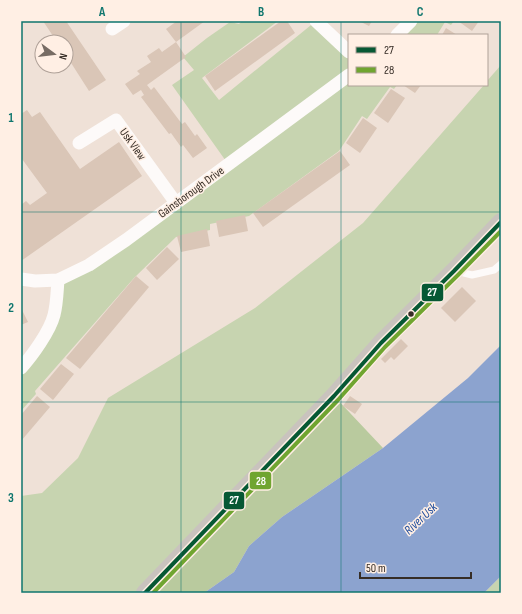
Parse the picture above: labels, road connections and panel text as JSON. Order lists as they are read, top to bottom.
{
  "streets": {
    "street": ["Usk View", "Gainsborough Drive"]
  },
  "crossings": [
    ["Usk View", "Gainsborough Drive"]
  ],
  "water": ["River Usk"],
  "lines": ["transit line 27", "transit line 28"],
  "legend": ["27", "28"],
  "scale_bar": "50 m",
  "north": "right",
  "grid": {
    "columns": ["A", "B", "C"],
    "rows": ["1", "2", "3"]
  }
}
